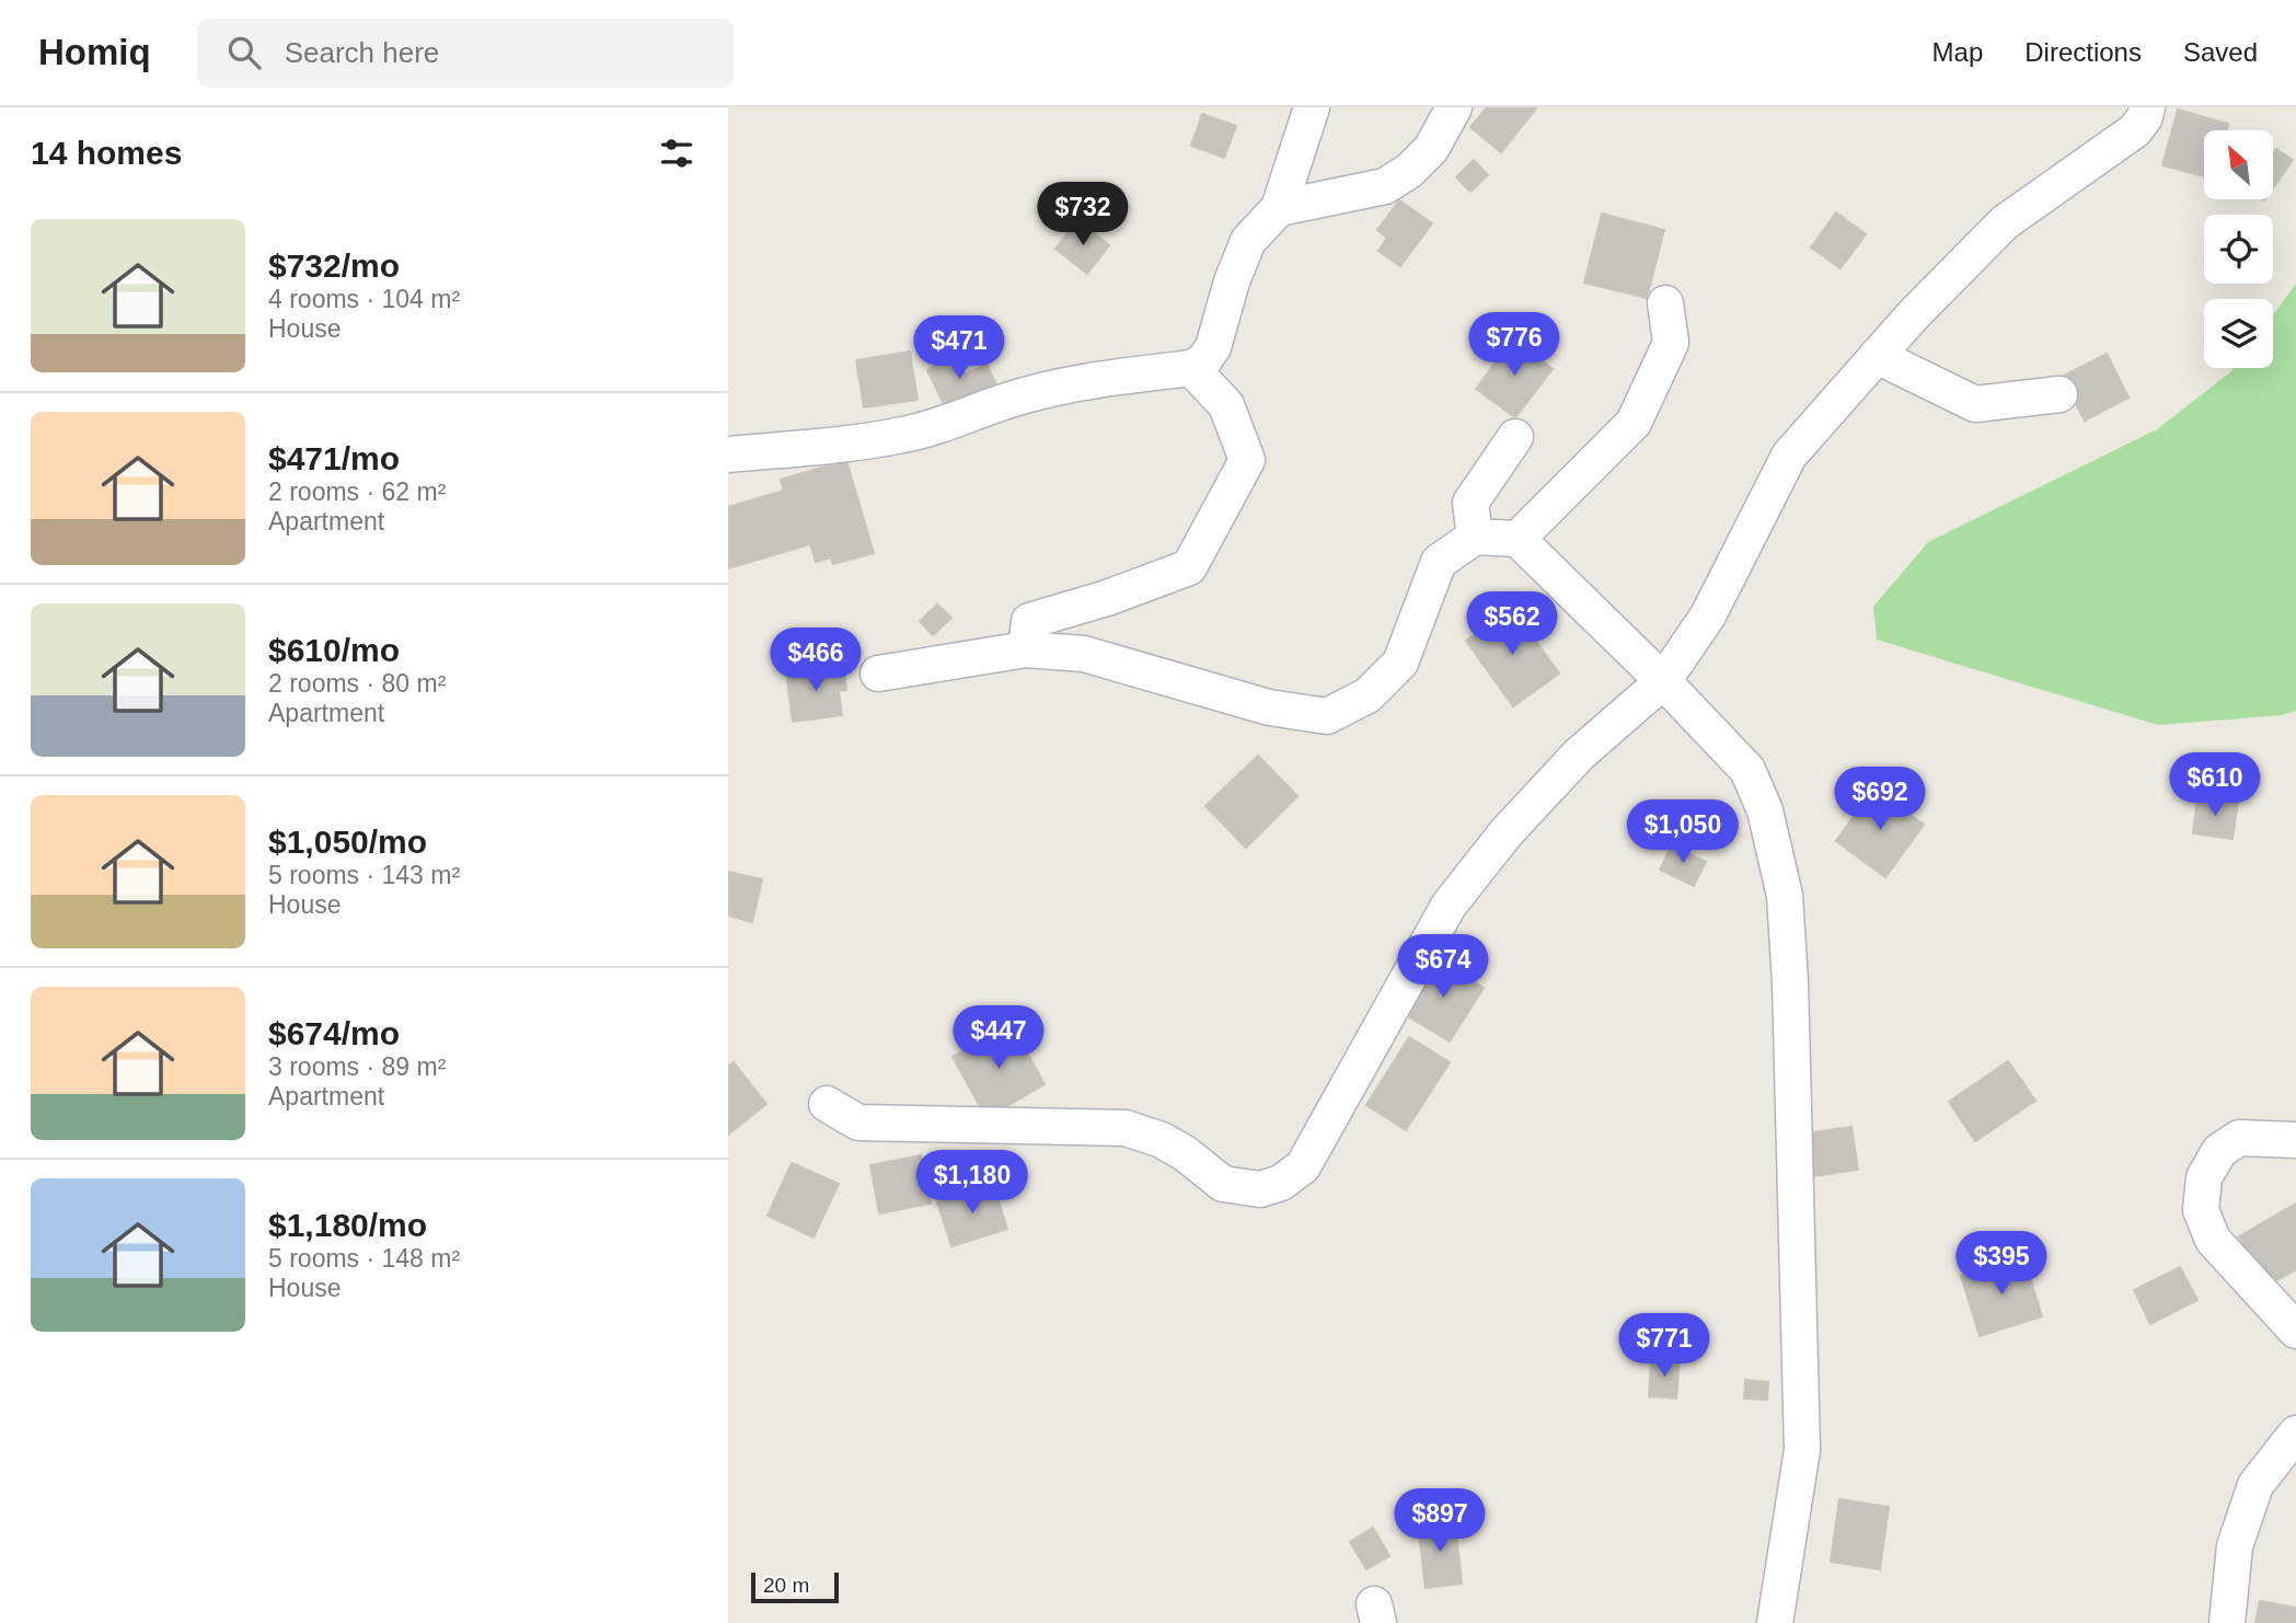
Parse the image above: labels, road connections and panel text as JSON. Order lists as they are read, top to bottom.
{
  "scale_bar": "20 m",
  "north": "top left",
  "page": {
    "header": "Homiq",
    "search": "Search here",
    "nav": ["Map", "Directions", "Saved"],
    "heading": "14 homes",
    "price": [
      "$732",
      "$776",
      "$471",
      "$562",
      "$466",
      "$610",
      "$692",
      "$1,050",
      "$674",
      "$447",
      "$1,180",
      "$395",
      "$771",
      "$897"
    ],
    "list": [
      {
        "name": "$732/mo",
        "note": "4 rooms · 104 m² · House"
      },
      {
        "name": "$471/mo",
        "note": "2 rooms · 62 m² · Apartment"
      },
      {
        "name": "$610/mo",
        "note": "2 rooms · 80 m² · Apartment"
      },
      {
        "name": "$1,050/mo",
        "note": "5 rooms · 143 m² · House"
      },
      {
        "name": "$674/mo",
        "note": "3 rooms · 89 m² · Apartment"
      },
      {
        "name": "$1,180/mo",
        "note": "5 rooms · 148 m² · House"
      }
    ],
    "scale": "20 m"
  }
}
